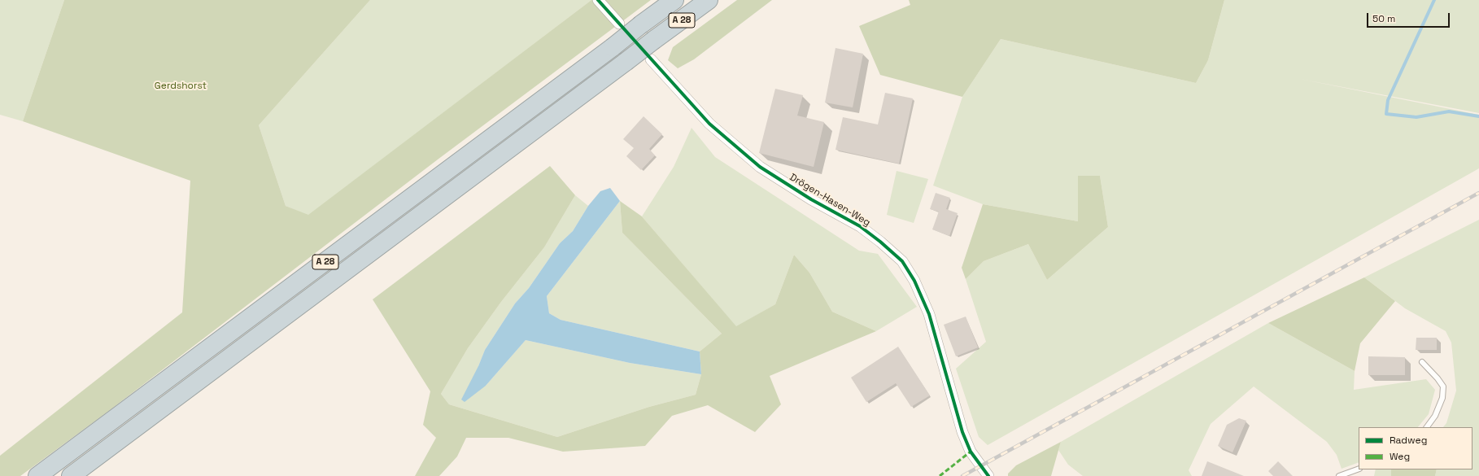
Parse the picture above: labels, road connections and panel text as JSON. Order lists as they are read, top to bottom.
{
  "streets": {
    "highway": ["A 28"],
    "street": ["Drögen-Hasen-Weg"]
  },
  "parks": ["Gerdshorst"],
  "legend": ["Radweg", "Weg"],
  "scale_bar": "50 m"
}
